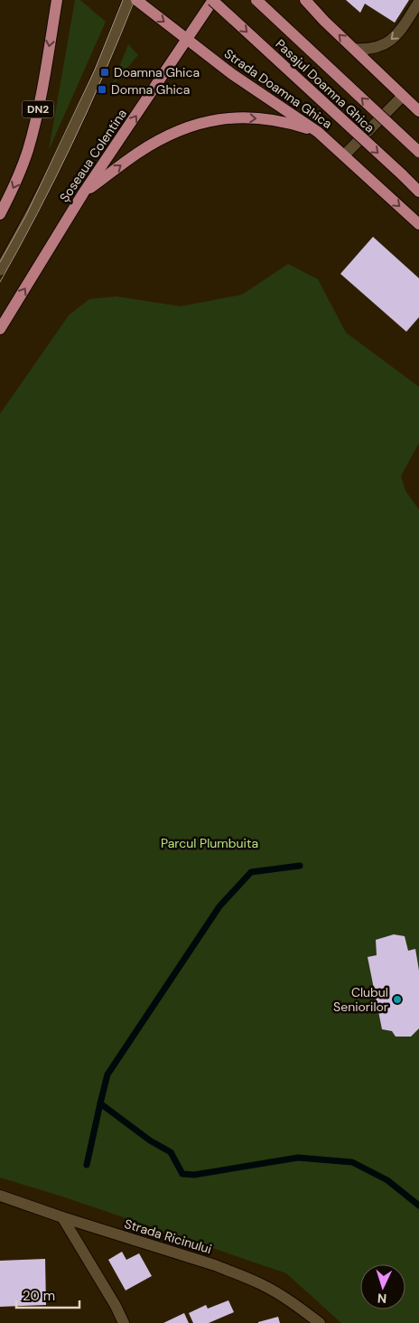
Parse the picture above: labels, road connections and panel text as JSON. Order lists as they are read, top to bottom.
{
  "streets": {
    "main road": [
      "Pasajul Doamna Ghica",
      "Strada Doamna Ghica",
      "DN2",
      "Șoseaua Colentina"
    ],
    "street": ["Strada Ricinului"]
  },
  "crossings": [
    ["Pasajul Doamna Ghica", "Șoseaua Colentina"],
    ["Strada Doamna Ghica", "Șoseaua Colentina"]
  ],
  "one_way": ["Strada Doamna Ghica"],
  "parks": ["Parcul Plumbuita"],
  "places": {
    "transit": ["Doamna Ghica", "Domna Ghica"],
    "other": ["Clubul Seniorilor"]
  },
  "scale_bar": "20 m",
  "north": "bottom"
}
